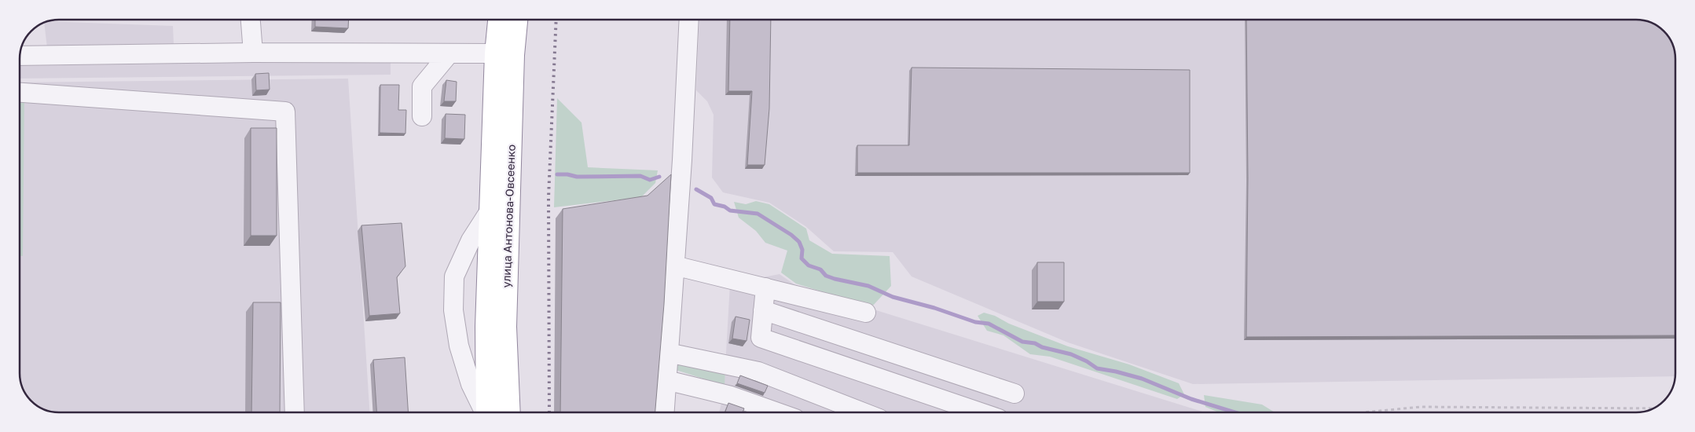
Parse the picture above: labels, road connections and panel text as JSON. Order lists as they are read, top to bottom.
{
  "streets": {
    "highway": ["улица Антонова-Овсеенко"]
  }
}
